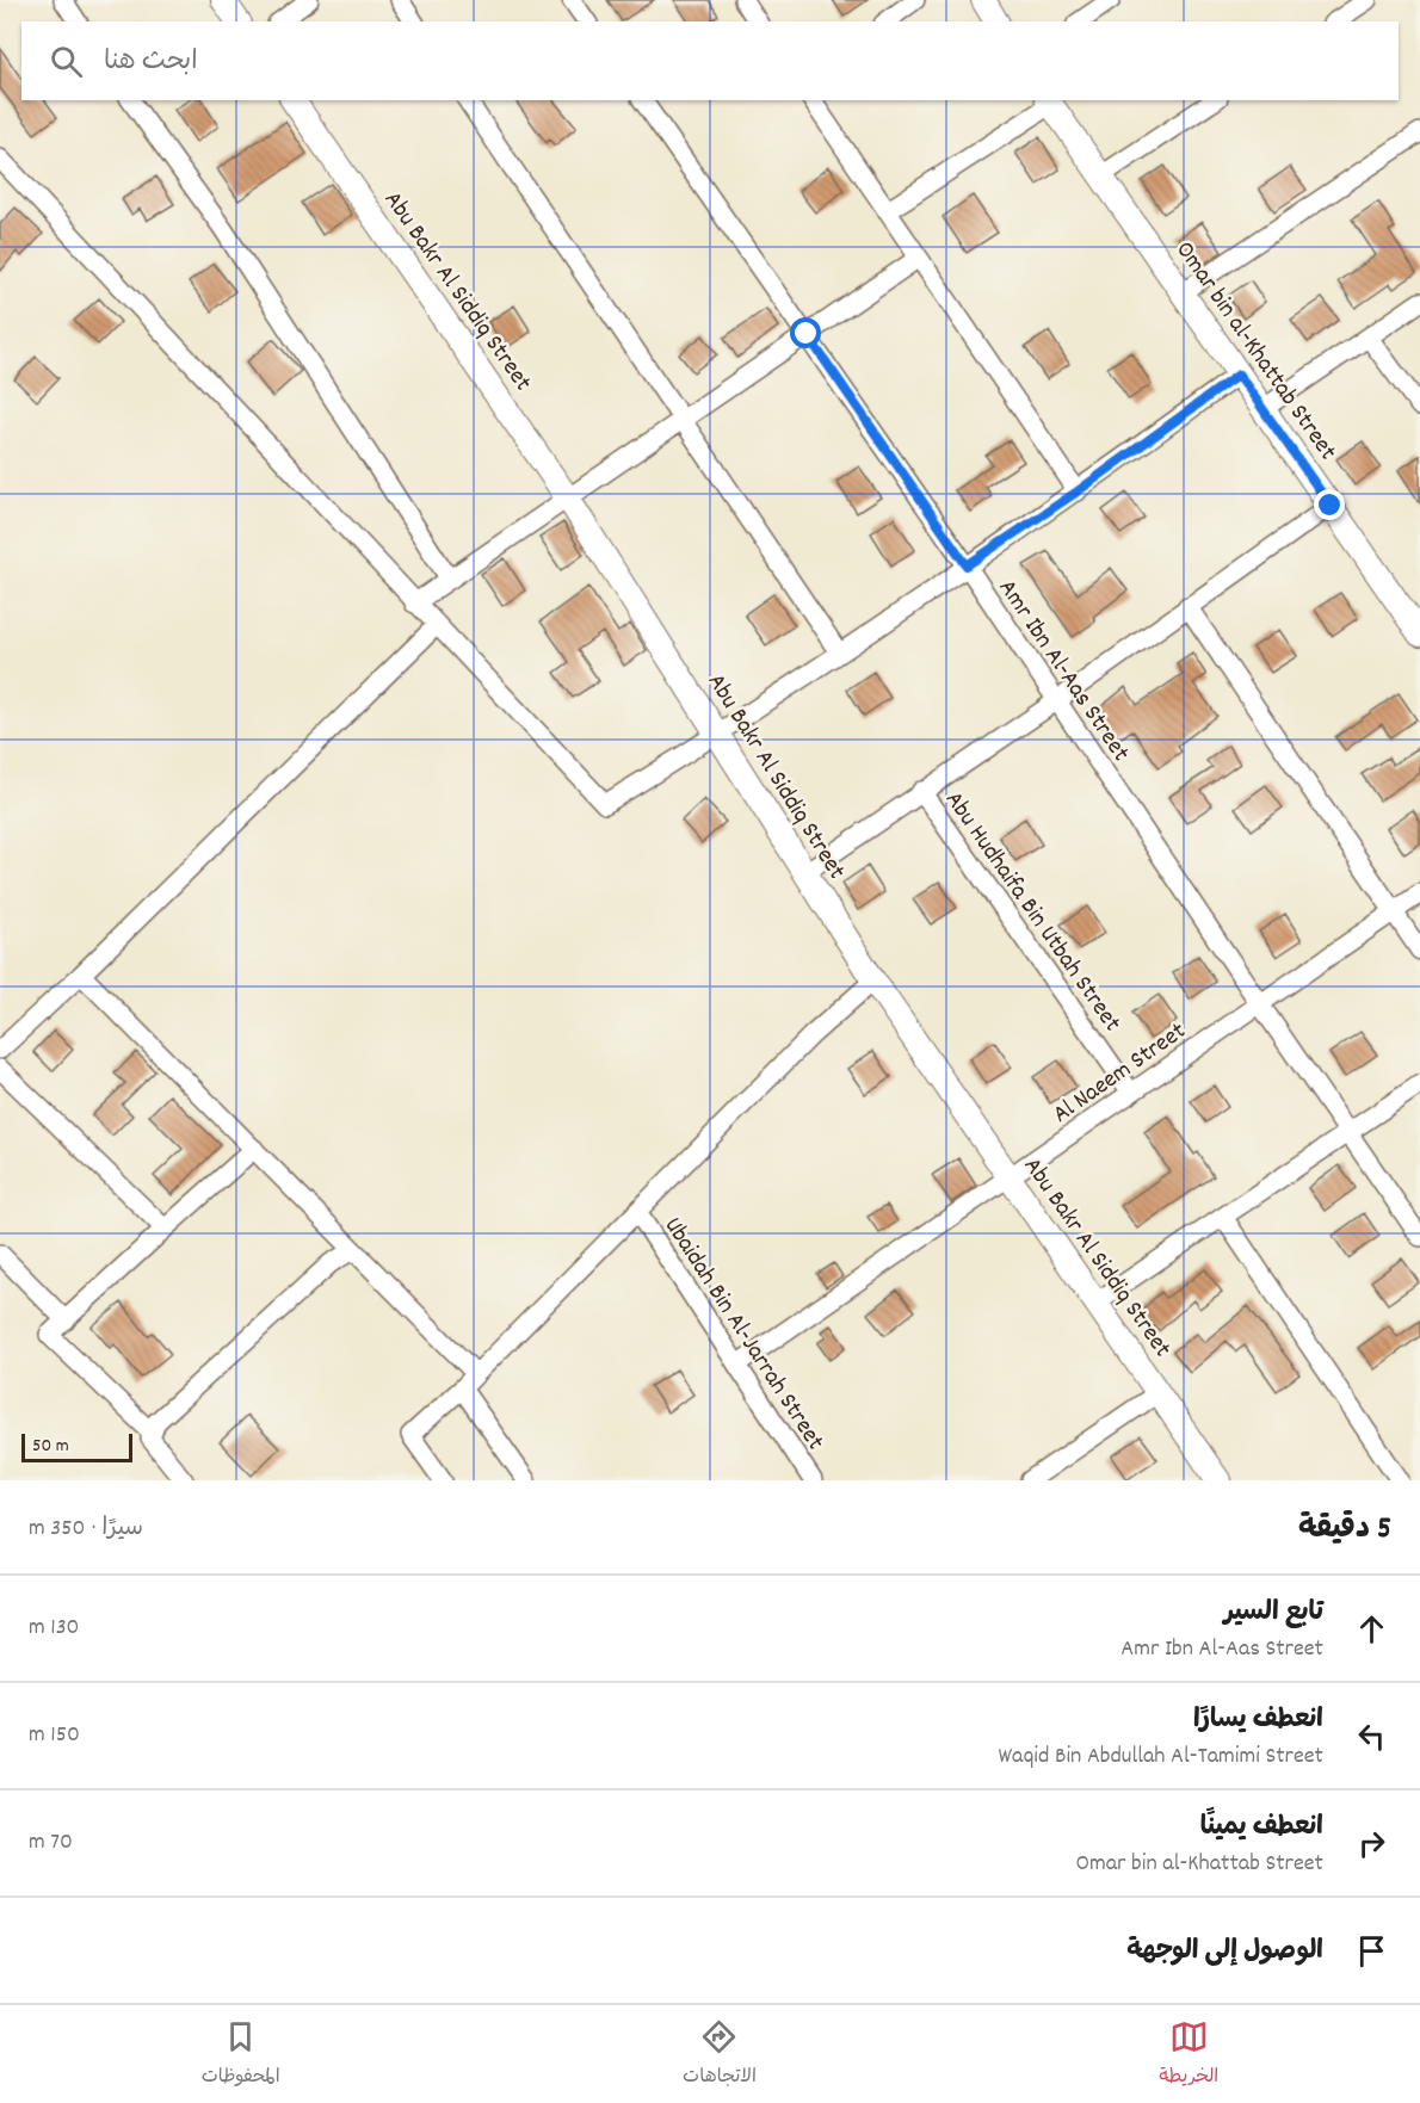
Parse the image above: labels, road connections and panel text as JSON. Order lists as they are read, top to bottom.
{
  "streets": {
    "street": [
      "Abu Bakr Al Siddiq Street",
      "Omar bin al-Khattab Street",
      "Amr Ibn Al-Aas Street",
      "Abu Hudhaifa Bin Utbah Street",
      "Al Naeem Street",
      "Ubaidah Bin Al-Jarrah Street"
    ]
  },
  "crossings": [
    ["Abu Bakr Al Siddiq Street", "Al Naeem Street"],
    ["Amr Ibn Al-Aas Street", "Al Naeem Street"],
    ["Abu Hudhaifa Bin Utbah Street", "Al Naeem Street"],
    ["Al Naeem Street", "Ubaidah Bin Al-Jarrah Street"]
  ],
  "scale_bar": "50 m",
  "page": {
    "search": "ابحث هنا",
    "scale": "50 m",
    "heading": ["5 دقيقة", "سيرًا · 350 m"],
    "list": [
      ["تابع السير", "Amr Ibn Al-Aas Street", "130 m"],
      ["انعطف يسارًا", "Waqid Bin Abdullah Al-Tamimi Street", "150 m"],
      ["انعطف يمينًا", "Omar bin al-Khattab Street", "70 m"],
      "الوصول إلى الوجهة"
    ],
    "nav": ["الخريطة", "الاتجاهات", "المحفوظات"]
  }
}
